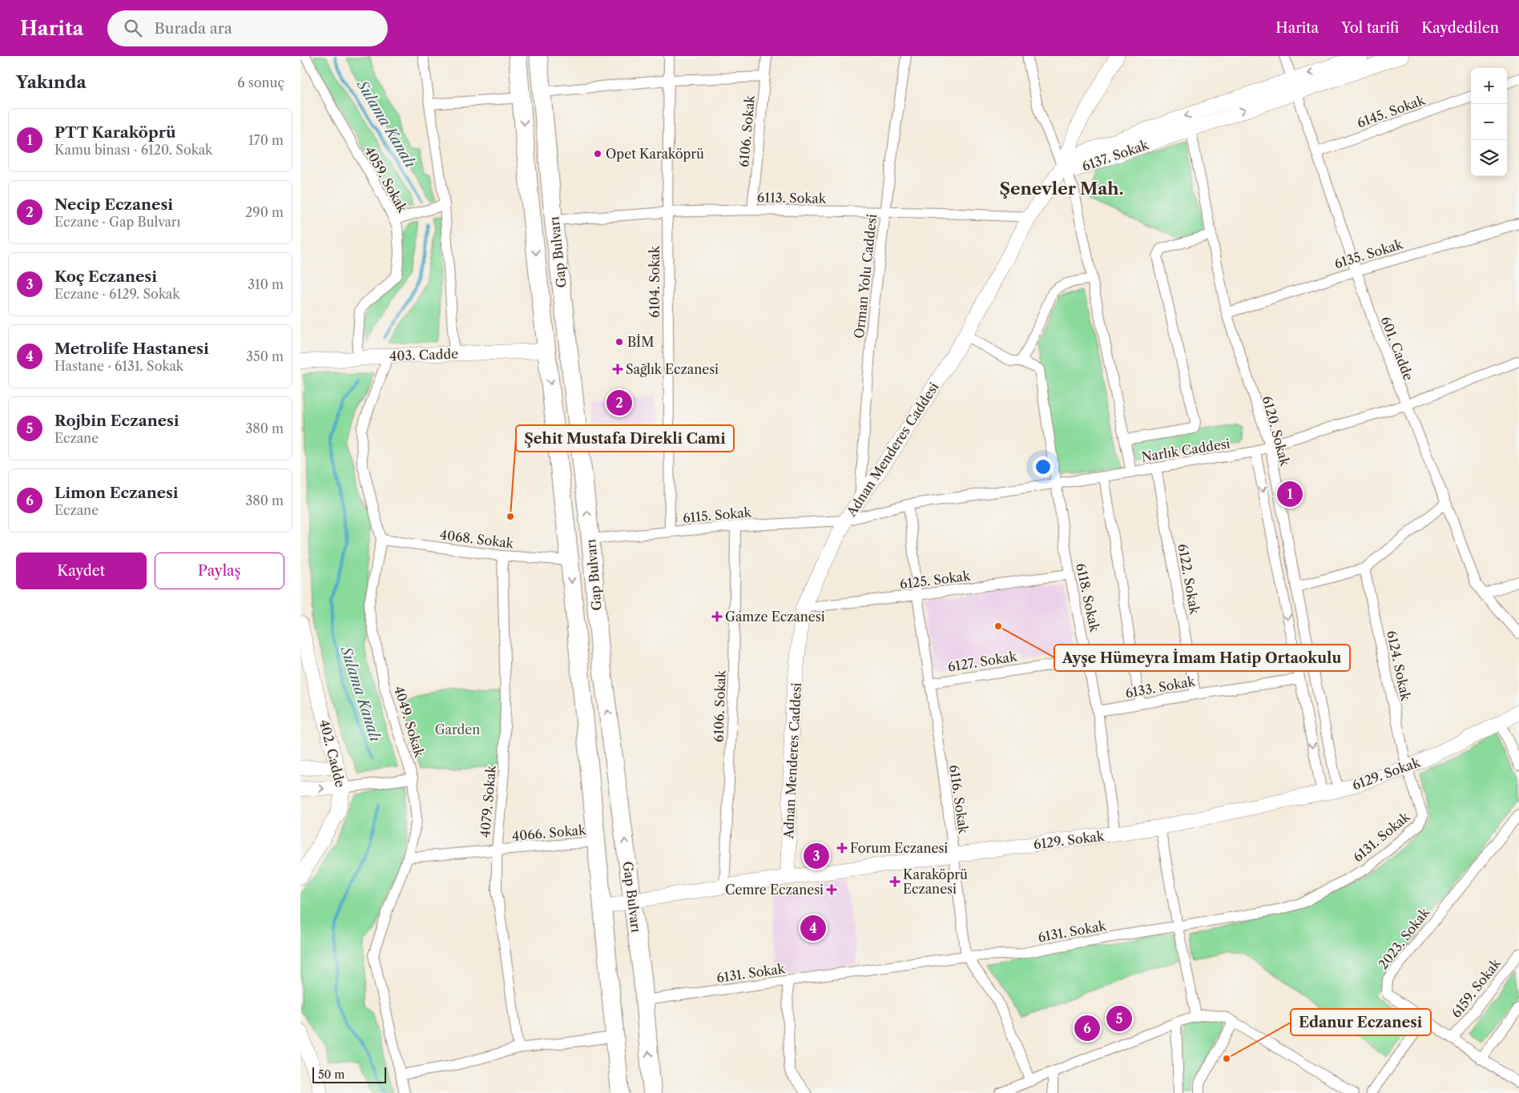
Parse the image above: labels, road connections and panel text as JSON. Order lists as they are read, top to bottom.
{
  "streets": {
    "highway": ["Gap Bulvarı"],
    "street": [
      "6145. Sokak",
      "6106. Sokak",
      "6137. Sokak",
      "4059. Sokak",
      "6113. Sokak",
      "6135. Sokak",
      "Orman Yolu Caddesi",
      "6104. Sokak",
      "601. Cadde",
      "403. Cadde",
      "6120. Sokak",
      "Adnan Menderes Caddesi",
      "Narlık Caddesi",
      "6115. Sokak",
      "4068. Sokak",
      "6122. Sokak",
      "6125. Sokak",
      "6118. Sokak",
      "6127. Sokak",
      "6124. Sokak",
      "6133. Sokak",
      "4049. Sokak",
      "402. Cadde",
      "6129. Sokak",
      "6116. Sokak",
      "4079. Sokak",
      "4066. Sokak",
      "6131. Sokak",
      "2023. Sokak",
      "6159. Sokak"
    ]
  },
  "crossings": [
    ["6145. Sokak", "601. Cadde"],
    ["6106. Sokak", "6113. Sokak"],
    ["6106. Sokak", "6115. Sokak"],
    ["6106. Sokak", "6129. Sokak"],
    ["6137. Sokak", "601. Cadde"],
    ["6137. Sokak", "6120. Sokak"],
    ["6137. Sokak", "Adnan Menderes Caddesi"],
    ["4059. Sokak", "403. Cadde"],
    ["6113. Sokak", "Gap Bulvarı"],
    ["6113. Sokak", "Orman Yolu Caddesi"],
    ["6113. Sokak", "6104. Sokak"],
    ["6113. Sokak", "Adnan Menderes Caddesi"],
    ["Gap Bulvarı", "403. Cadde"],
    ["Gap Bulvarı", "6115. Sokak"],
    ["Gap Bulvarı", "4068. Sokak"],
    ["Gap Bulvarı", "6129. Sokak"],
    ["Gap Bulvarı", "4066. Sokak"],
    ["Gap Bulvarı", "6131. Sokak"],
    ["6135. Sokak", "601. Cadde"],
    ["6135. Sokak", "6120. Sokak"],
    ["Orman Yolu Caddesi", "Adnan Menderes Caddesi"],
    ["6104. Sokak", "6115. Sokak"],
    ["601. Cadde", "Narlık Caddesi"],
    ["403. Cadde", "4049. Sokak"],
    ["6120. Sokak", "Narlık Caddesi"],
    ["6120. Sokak", "6129. Sokak"],
    ["Adnan Menderes Caddesi", "Narlık Caddesi"],
    ["Adnan Menderes Caddesi", "6115. Sokak"],
    ["Adnan Menderes Caddesi", "6125. Sokak"],
    ["Adnan Menderes Caddesi", "6129. Sokak"],
    ["Narlık Caddesi", "6115. Sokak"],
    ["Narlık Caddesi", "6122. Sokak"],
    ["Narlık Caddesi", "6118. Sokak"],
    ["Narlık Caddesi", "6116. Sokak"],
    ["4068. Sokak", "4049. Sokak"],
    ["4068. Sokak", "4079. Sokak"],
    ["6122. Sokak", "6133. Sokak"],
    ["6125. Sokak", "6118. Sokak"],
    ["6125. Sokak", "6116. Sokak"],
    ["6118. Sokak", "6127. Sokak"],
    ["6118. Sokak", "6133. Sokak"],
    ["6118. Sokak", "6129. Sokak"],
    ["6127. Sokak", "6116. Sokak"],
    ["6124. Sokak", "6129. Sokak"],
    ["6124. Sokak", "6131. Sokak"],
    ["4049. Sokak", "4066. Sokak"],
    ["6129. Sokak", "6116. Sokak"],
    ["6129. Sokak", "6131. Sokak"],
    ["6116. Sokak", "6131. Sokak"],
    ["4079. Sokak", "4066. Sokak"],
    ["2023. Sokak", "6159. Sokak"]
  ],
  "districts": ["Şenevler Mah."],
  "water": ["Sulama Kanalı"],
  "parks": ["Garden"],
  "places": {
    "other": [
      "Opet Karaköprü",
      "BİM",
      "Şehit Mustafa Direkli Cami",
      "Ayşe Hümeyra İmam Hatip Ortaokulu",
      "Edanur Eczanesi"
    ],
    "health": [
      "Sağlık Eczanesi",
      "Gamze Eczanesi",
      "Forum Eczanesi",
      "Karaköprü Eczanesi",
      "Cemre Eczanesi"
    ]
  },
  "scale_bar": "50 m",
  "page": {
    "header": "Harita",
    "search": "Burada ara",
    "nav": ["Harita", "Yol tarifi", "Kaydedilen"],
    "heading": ["Yakında", "6 sonuç"],
    "map_buttons": ["+", "−"],
    "list": [
      {
        "mark": "1",
        "name": "PTT Karaköprü",
        "note": "Kamu binası · 6120. Sokak",
        "value": "170 m"
      },
      {
        "mark": "2",
        "name": "Necip Eczanesi",
        "note": "Eczane · Gap Bulvarı",
        "value": "290 m"
      },
      {
        "mark": "3",
        "name": "Koç Eczanesi",
        "note": "Eczane · 6129. Sokak",
        "value": "310 m"
      },
      {
        "mark": "4",
        "name": "Metrolife Hastanesi",
        "note": "Hastane · 6131. Sokak",
        "value": "350 m"
      },
      {
        "mark": "5",
        "name": "Rojbin Eczanesi",
        "note": "Eczane",
        "value": "380 m"
      },
      {
        "mark": "6",
        "name": "Limon Eczanesi",
        "note": "Eczane",
        "value": "380 m"
      }
    ],
    "pins": [
      "2",
      "1",
      "3",
      "4",
      "5",
      "6"
    ],
    "buttons": ["Kaydet", "Paylaş"],
    "scale": "50 m"
  }
}
